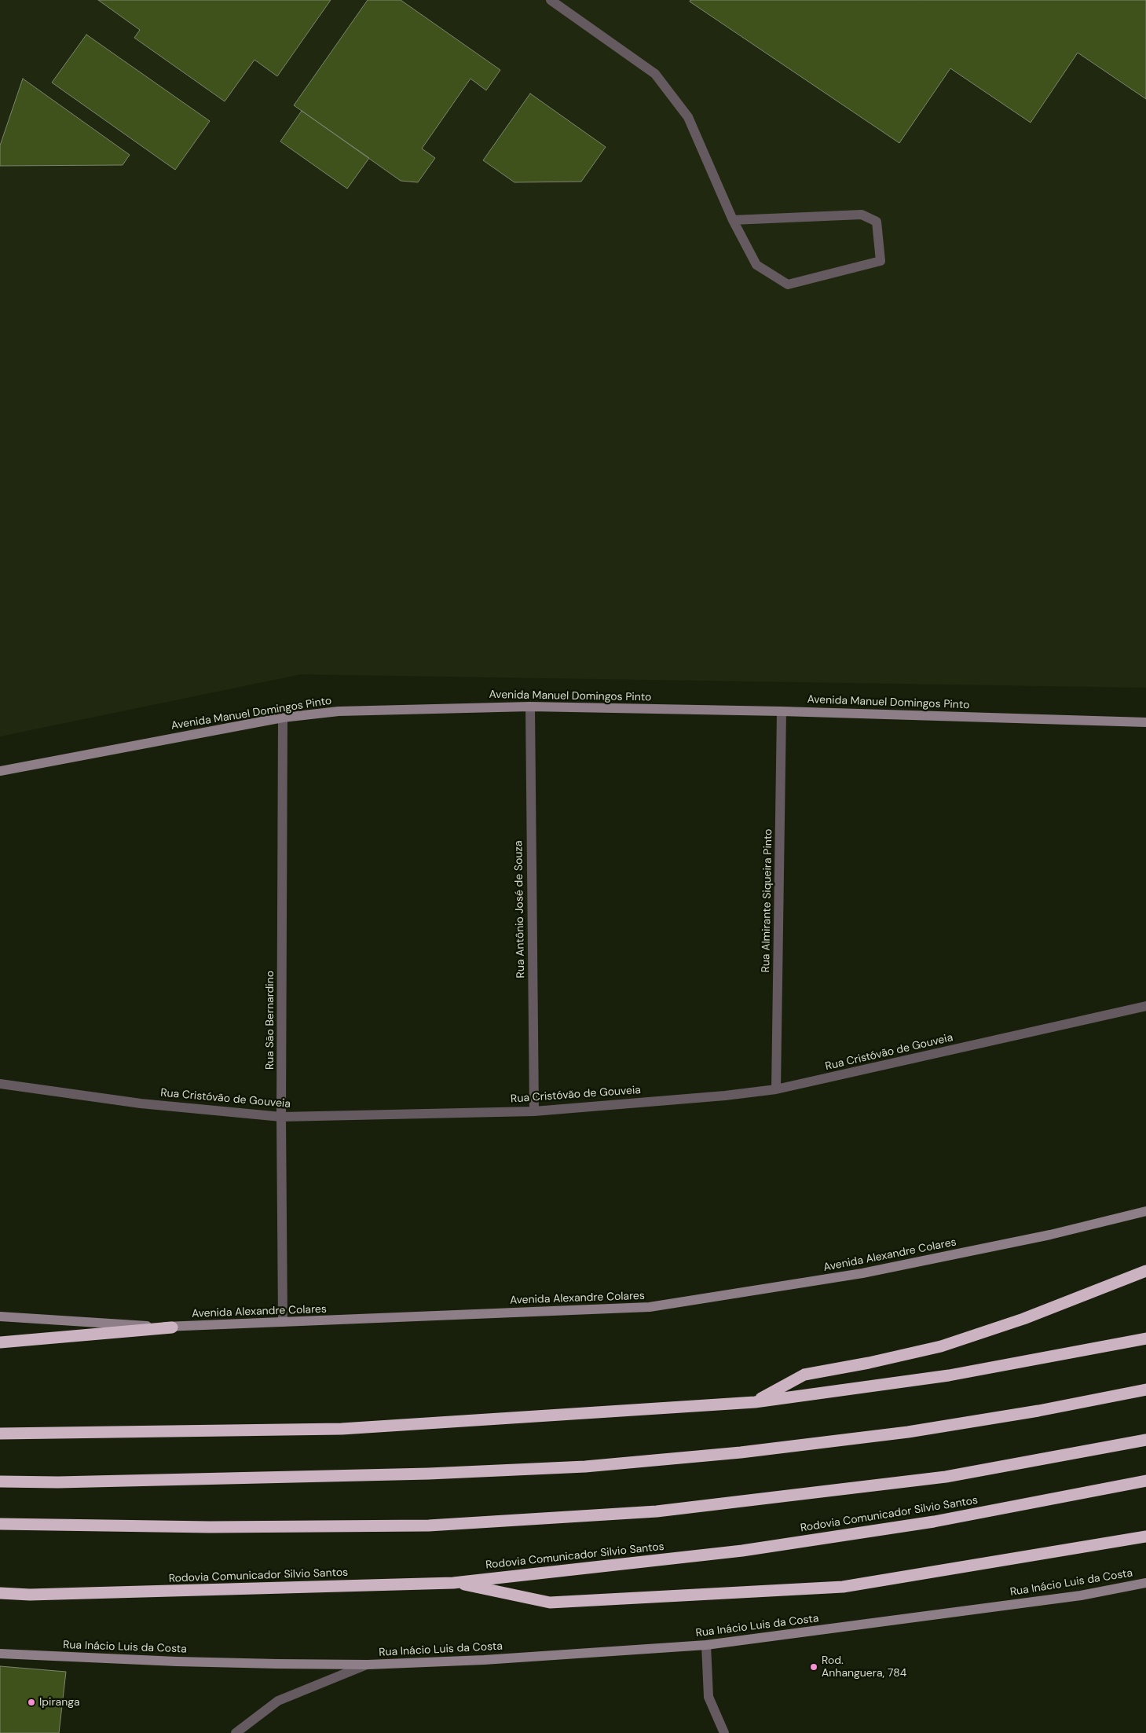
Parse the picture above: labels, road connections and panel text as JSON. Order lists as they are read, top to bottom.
{
  "streets": {
    "highway": ["Rodovia Comunicador Silvio Santos"],
    "main road": ["Avenida Manuel Domingos Pinto", "Avenida Alexandre Colares", "Rua Inácio Luis da Costa"],
    "street": [
      "Rua Almirante Siqueira Pinto",
      "Rua Antônio José de Souza",
      "Rua São Bernardino",
      "Rua Cristóvão de Gouveia"
    ]
  },
  "crossings": [
    ["Avenida Manuel Domingos Pinto", "Rua Almirante Siqueira Pinto"],
    ["Avenida Manuel Domingos Pinto", "Rua Antônio José de Souza"],
    ["Avenida Manuel Domingos Pinto", "Rua São Bernardino"],
    ["Rua Almirante Siqueira Pinto", "Rua Cristóvão de Gouveia"],
    ["Rua Antônio José de Souza", "Rua Cristóvão de Gouveia"],
    ["Rua São Bernardino", "Rua Cristóvão de Gouveia"],
    ["Rua São Bernardino", "Avenida Alexandre Colares"]
  ],
  "places": ["Rod. Anhanguera, 784", "Ipiranga"]
}
